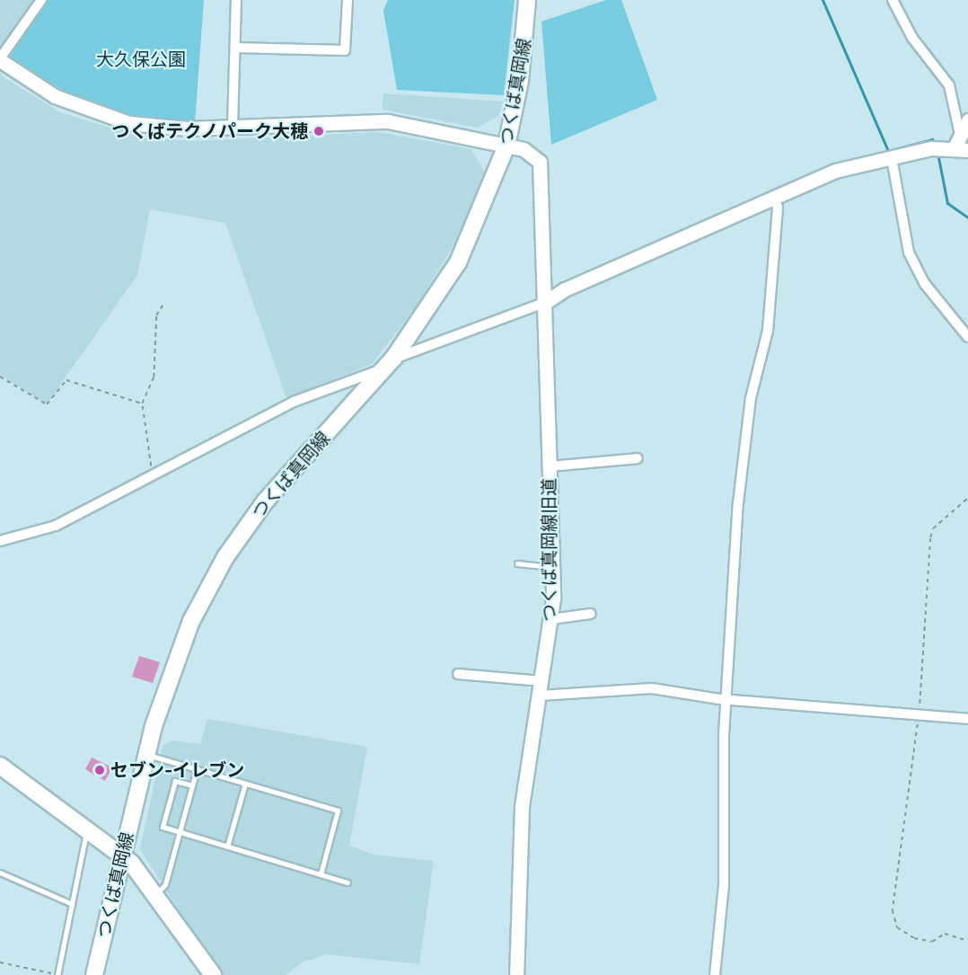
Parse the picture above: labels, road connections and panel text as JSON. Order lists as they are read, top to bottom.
{
  "streets": {
    "main road": ["つくば真岡線"],
    "street": ["つくば真岡線旧道"]
  },
  "crossings": [
    ["つくば真岡線", "つくば真岡線旧道"]
  ],
  "parks": ["大久保公園"],
  "places": ["つくばテクノパーク大穂", "セブン-イレブン"]
}
